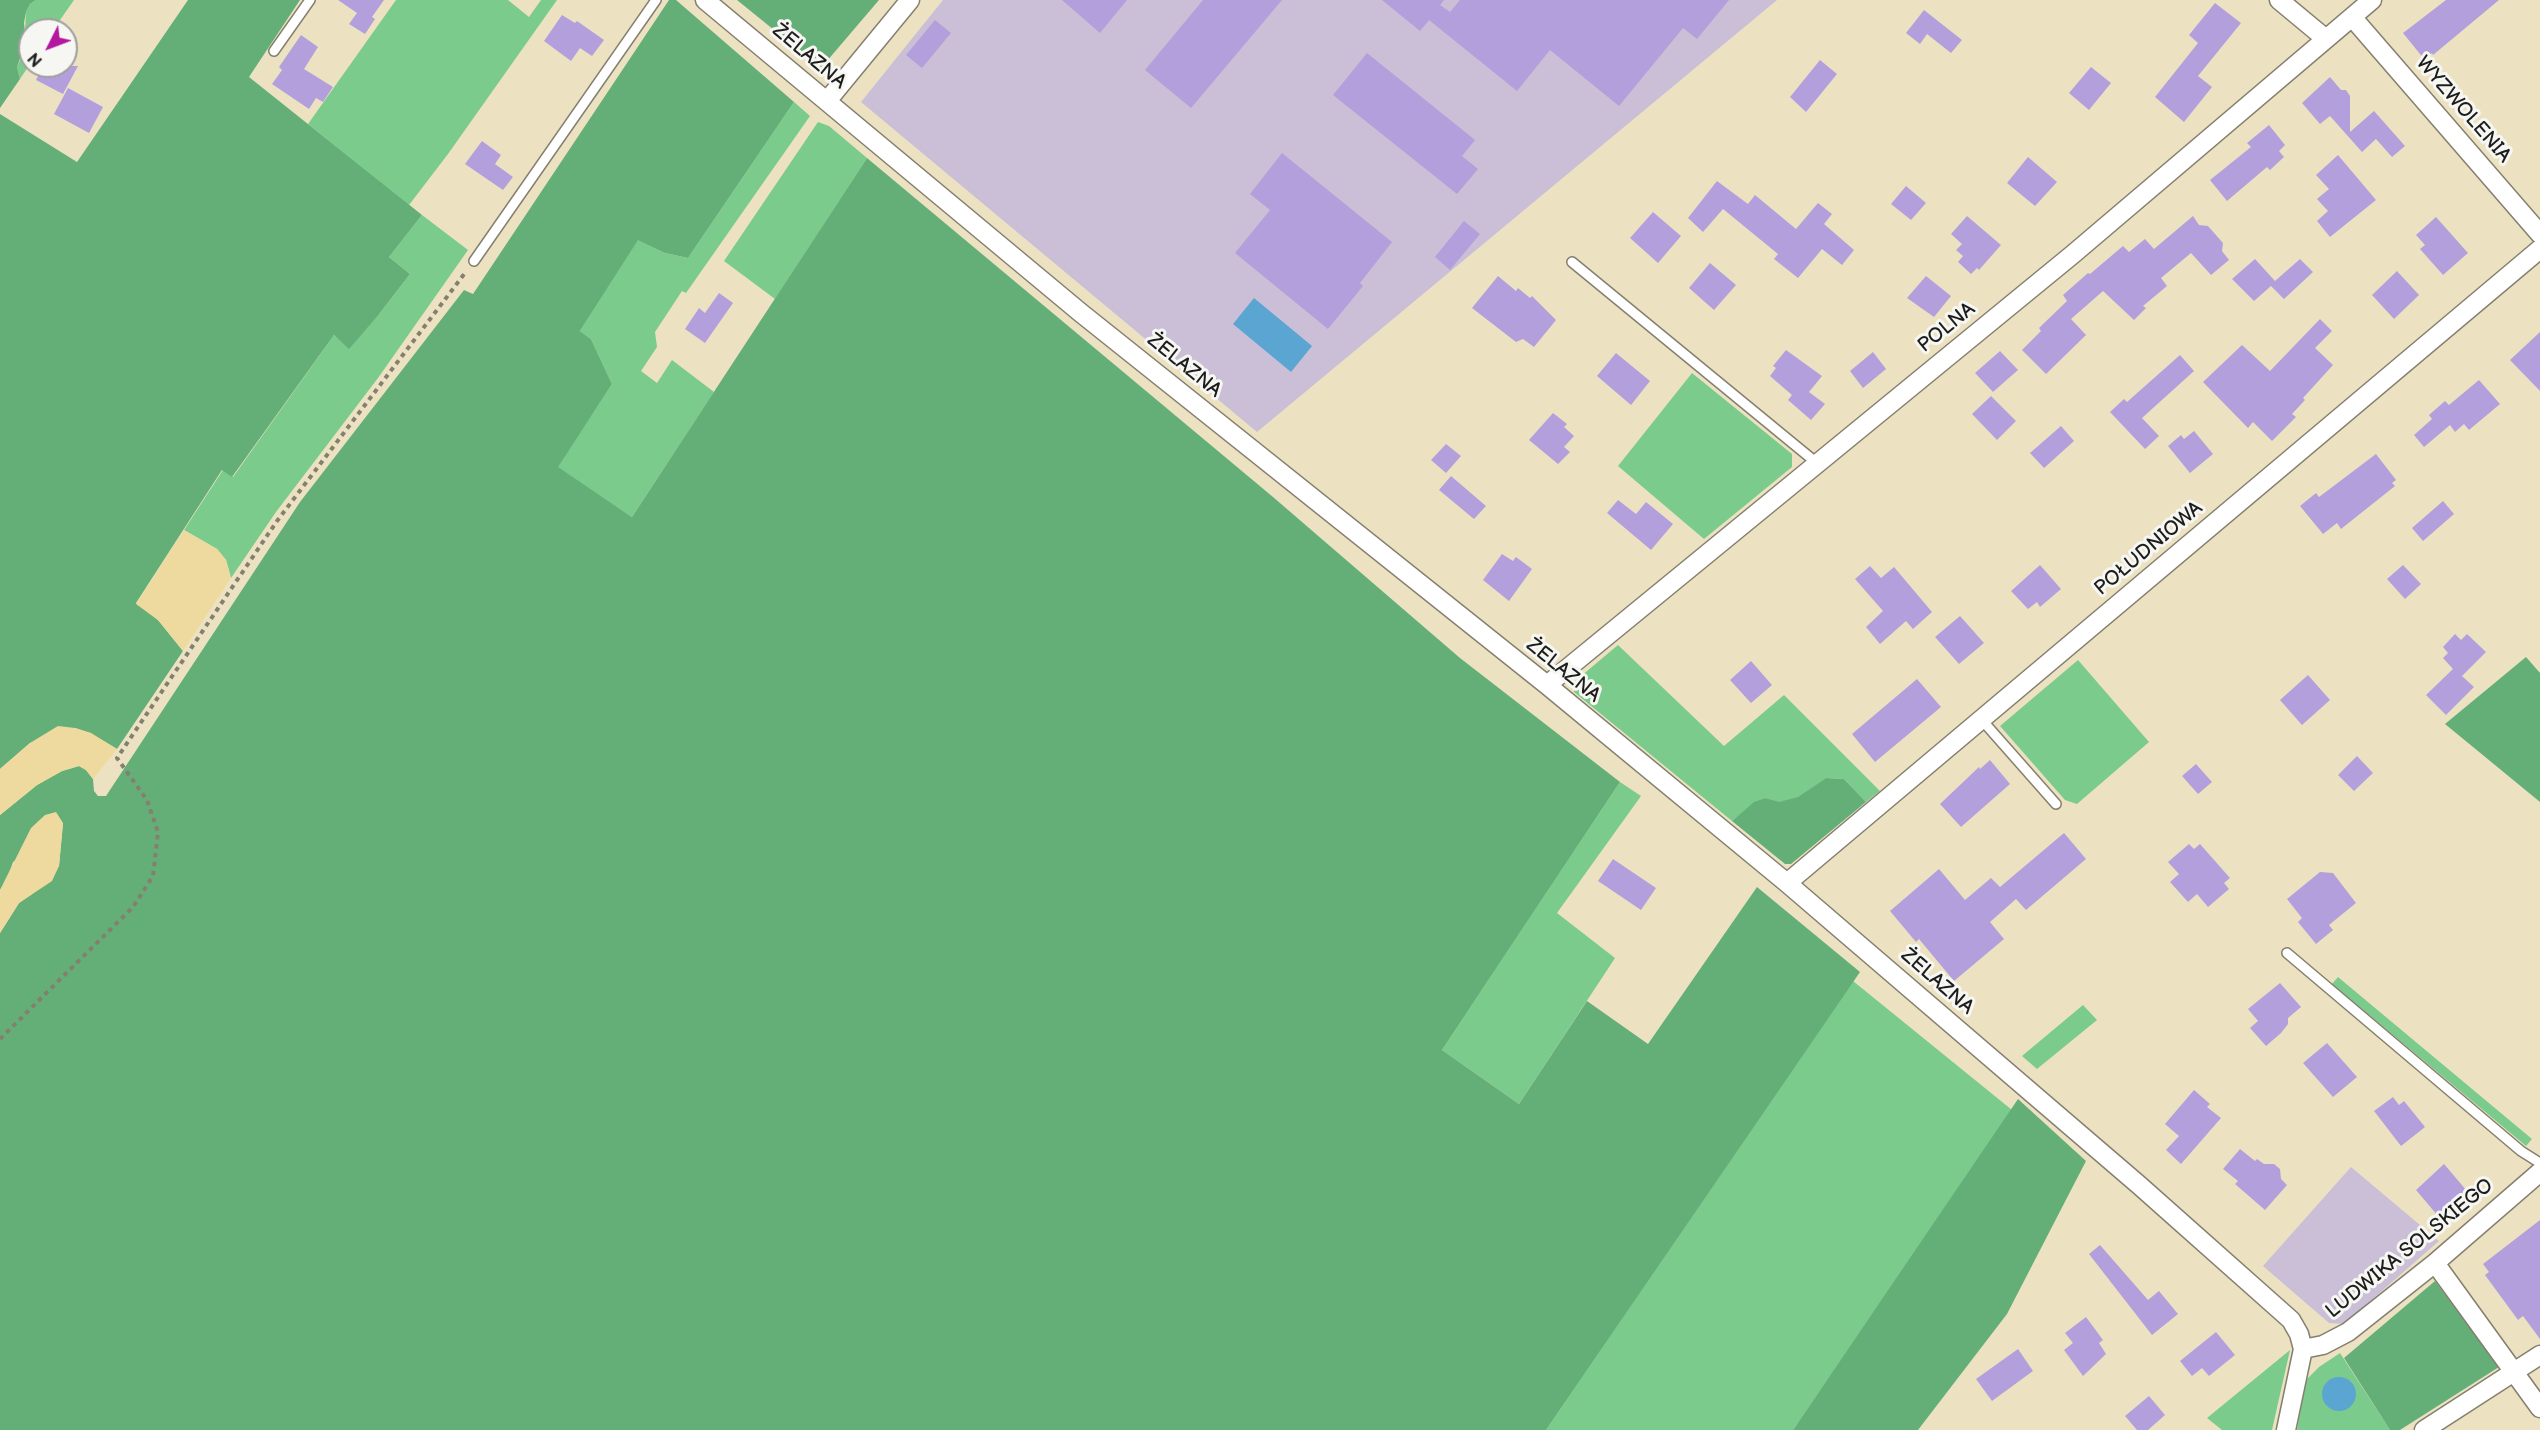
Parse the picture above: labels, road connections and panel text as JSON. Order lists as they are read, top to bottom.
{
  "streets": {
    "street": [
      "ŻELAZNA",
      "WYZWOLENIA",
      "POLNA",
      "POŁUDNIOWA",
      "LUDWIKA SOLSKIEGO"
    ]
  },
  "crossings": [
    ["ŻELAZNA", "POLNA"],
    ["ŻELAZNA", "POŁUDNIOWA"],
    ["ŻELAZNA", "LUDWIKA SOLSKIEGO"],
    ["WYZWOLENIA", "POLNA"]
  ],
  "north": "bottom left"
}
